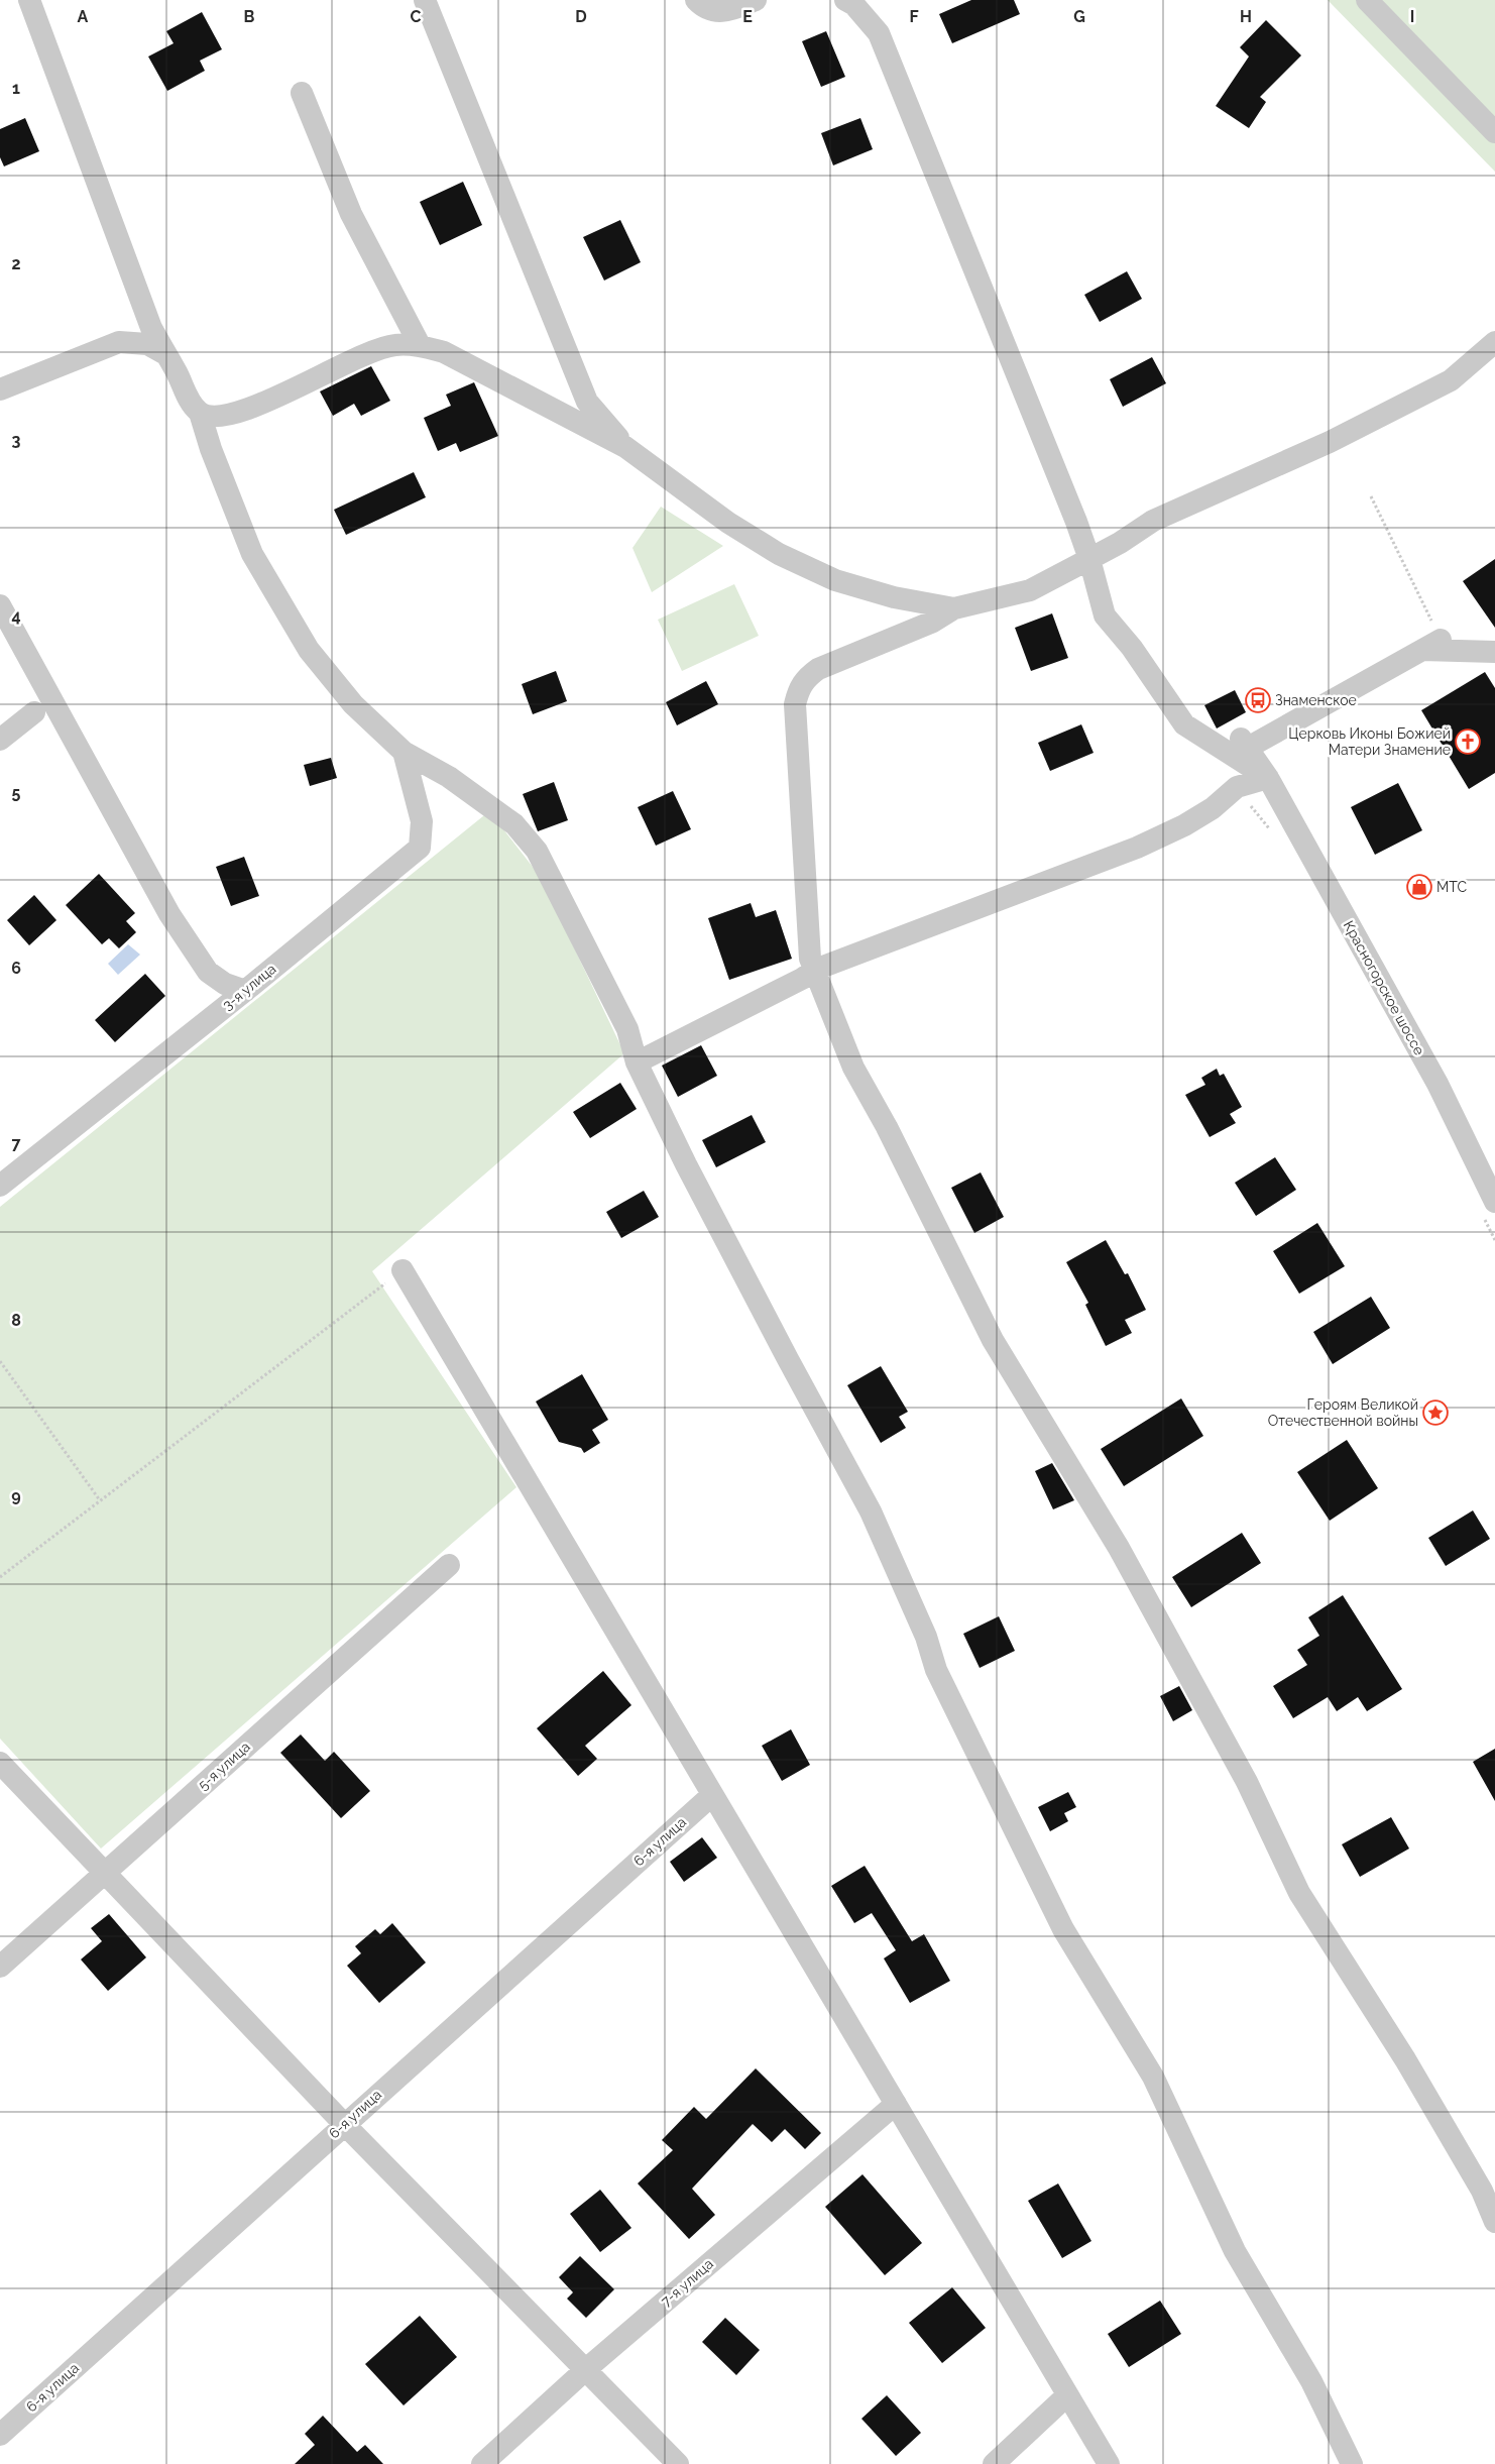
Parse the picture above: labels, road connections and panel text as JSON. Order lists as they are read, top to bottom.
{
  "streets": {
    "street": [
      "3-я улица",
      "Красногорское шоссе",
      "5-я улица",
      "6-я улица",
      "7-я улица"
    ]
  },
  "places": {
    "bus stop": ["Знаменское"],
    "church": ["Церковь Иконы Божией Матери Знамение"],
    "shop": ["МТС"],
    "place": ["Героям Великой Отечественной войны"]
  },
  "grid": {
    "columns": [
      "A",
      "B",
      "C",
      "D",
      "E",
      "F",
      "G",
      "H",
      "I"
    ],
    "rows": [
      "1",
      "2",
      "3",
      "4",
      "5",
      "6",
      "7",
      "8",
      "9"
    ]
  }
}
